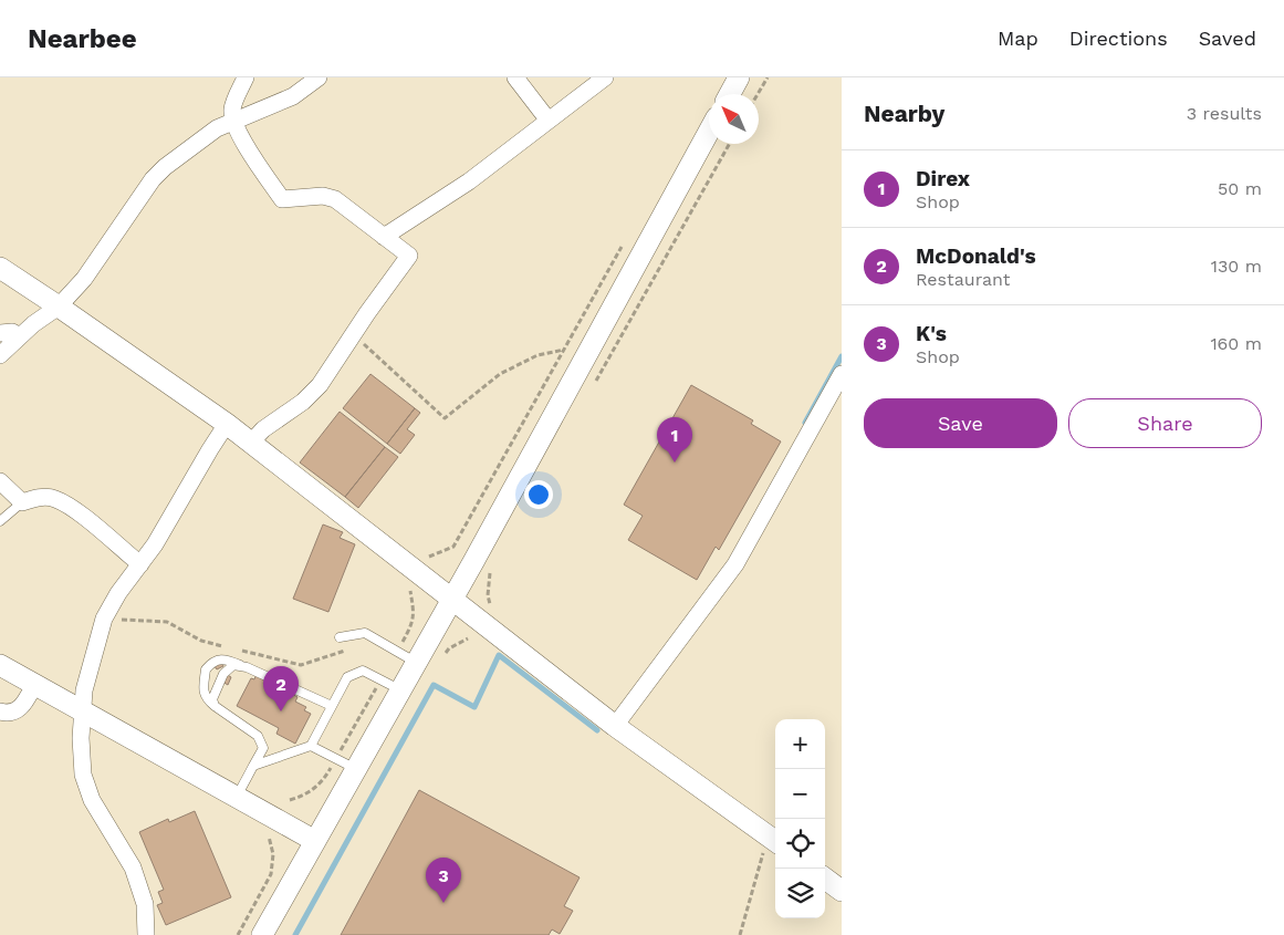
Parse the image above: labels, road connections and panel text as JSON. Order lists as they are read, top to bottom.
{
  "north": "top left",
  "page": {
    "header": "Nearbee",
    "nav": ["Map", "Directions", "Saved"],
    "heading": ["Nearby", "3 results"],
    "list": [
      {
        "mark": "1",
        "name": "Direx",
        "note": "Shop",
        "value": "50 m"
      },
      {
        "mark": "2",
        "name": "McDonald's",
        "note": "Restaurant",
        "value": "130 m"
      },
      {
        "mark": "3",
        "name": "K's",
        "note": "Shop",
        "value": "160 m"
      }
    ],
    "buttons": ["Save", "Share"],
    "pins": ["1", "2", "3"],
    "map_buttons": ["+", "−"]
  }
}
